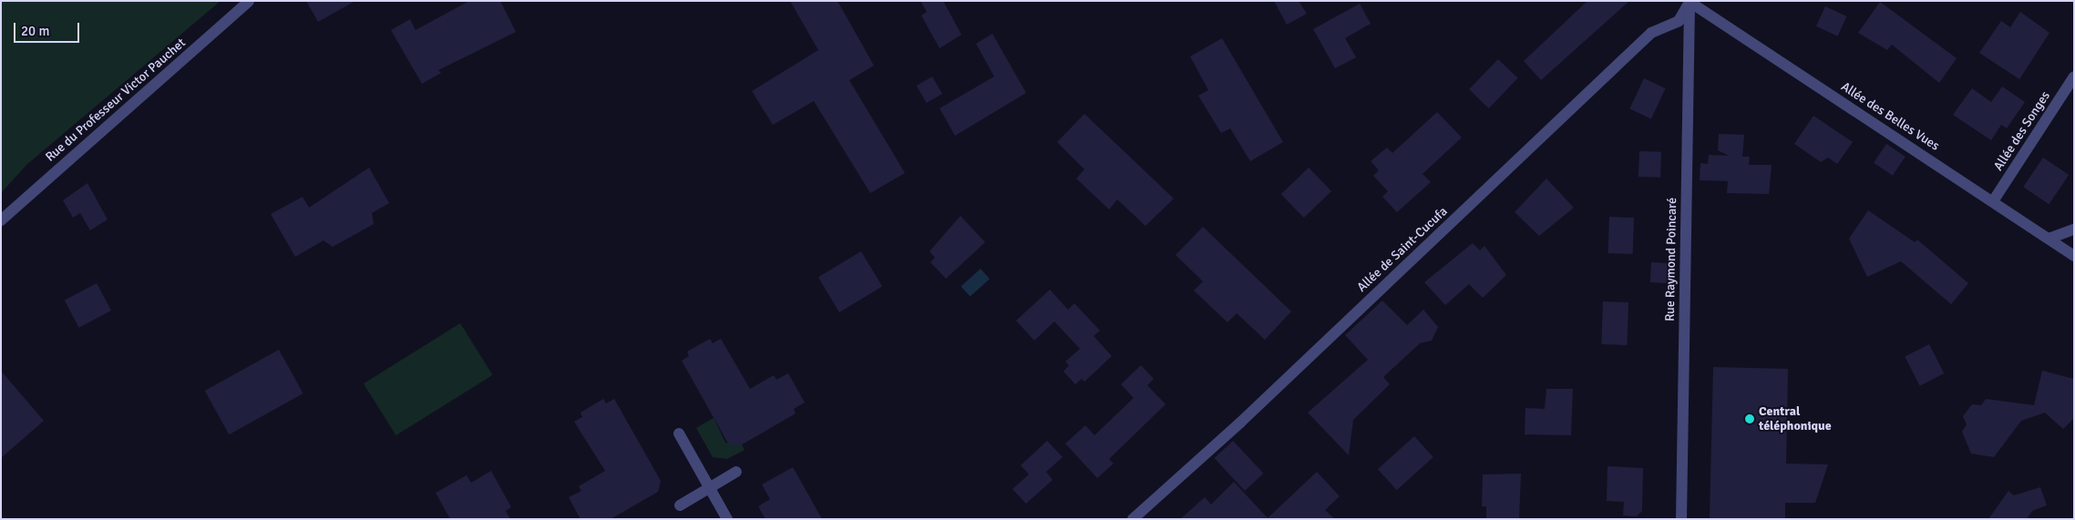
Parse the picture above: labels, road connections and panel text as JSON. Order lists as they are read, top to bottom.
{
  "streets": {
    "street": [
      "Rue du Professeur Victor Pauchet",
      "Allée des Belles Vues",
      "Allée des Songes",
      "Allée de Saint-Cucufa",
      "Rue Raymond Poincaré"
    ]
  },
  "crossings": [
    ["Allée des Belles Vues", "Allée des Songes"],
    ["Allée des Belles Vues", "Allée de Saint-Cucufa"],
    ["Allée des Belles Vues", "Rue Raymond Poincaré"],
    ["Allée de Saint-Cucufa", "Rue Raymond Poincaré"]
  ],
  "places": ["Central téléphonique"],
  "scale_bar": "20 m"
}
